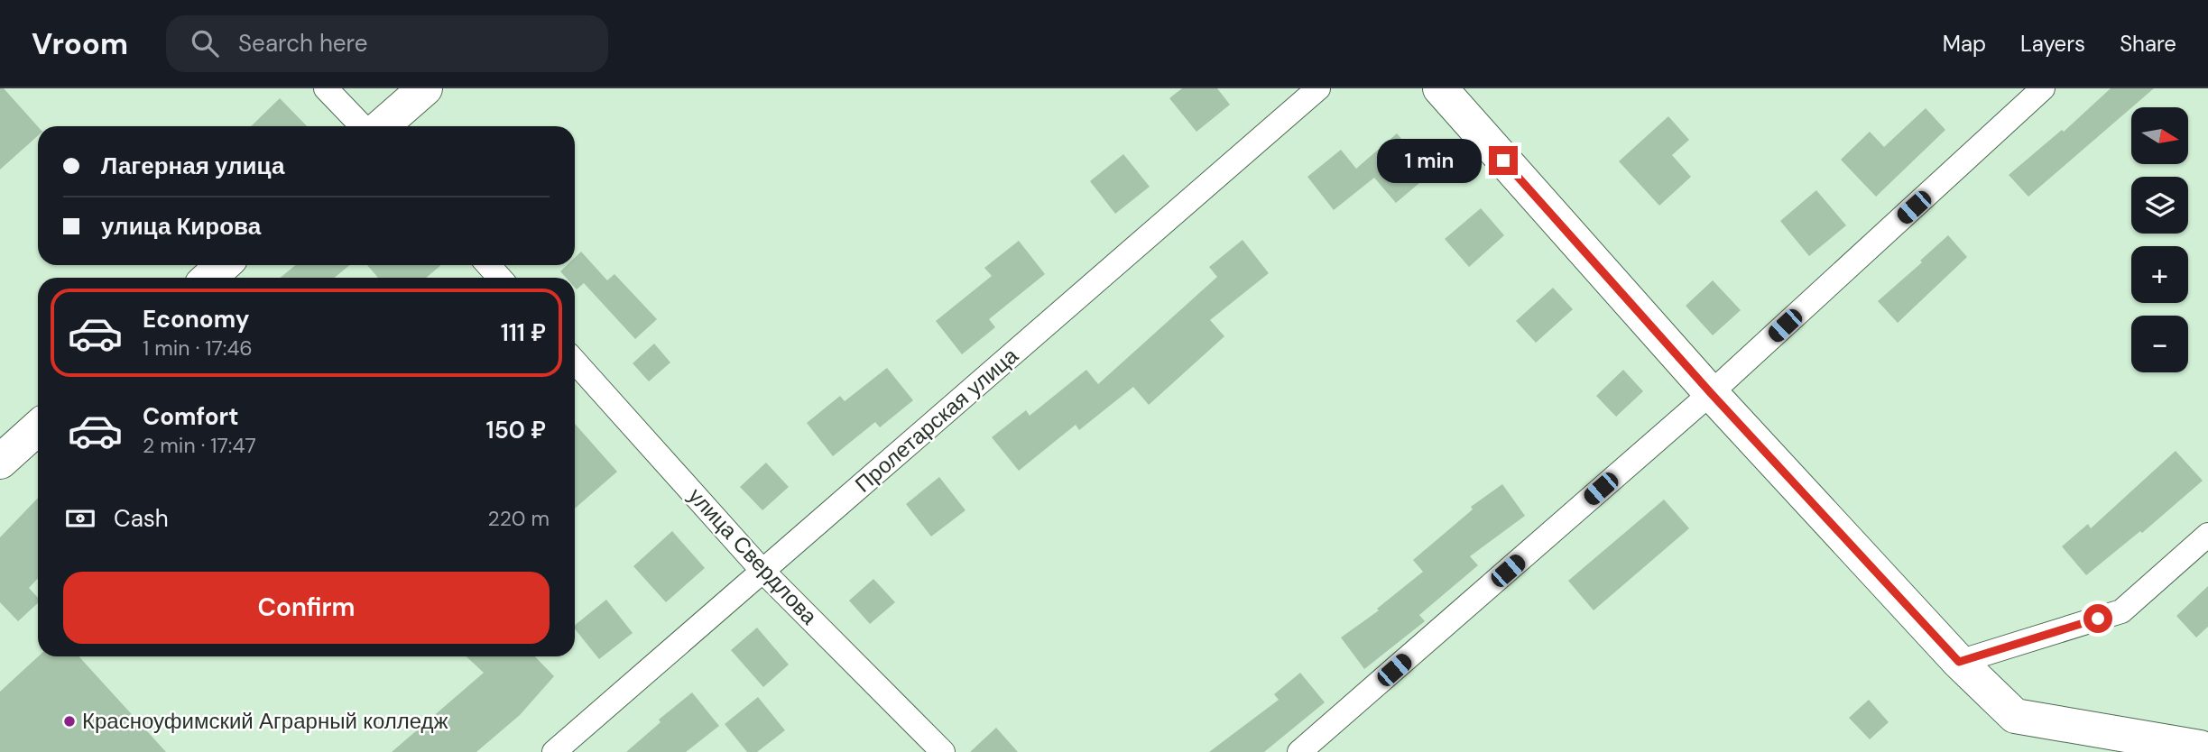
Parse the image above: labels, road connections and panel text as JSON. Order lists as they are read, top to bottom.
{
  "streets": {
    "street": ["Пролетарская улица", "улица Свердлова"]
  },
  "crossings": [
    ["Пролетарская улица", "улица Свердлова"]
  ],
  "places": ["Красноуфимский Аграрный колледж"],
  "north": "right",
  "page": {
    "header": "Vroom",
    "search": "Search here",
    "nav": ["Map", "Layers", "Share"],
    "map_buttons": ["+", "−"],
    "banner": ["Лагерная улица", "улица Кирова"],
    "bubble": "1 min",
    "list": [
      {
        "name": "Economy",
        "note": "1 min · 17:46",
        "value": "111 ₽"
      },
      {
        "name": "Comfort",
        "note": "2 min · 17:47",
        "value": "150 ₽"
      }
    ],
    "pay": ["Cash", "220 m"],
    "buttons": "Confirm"
  }
}
